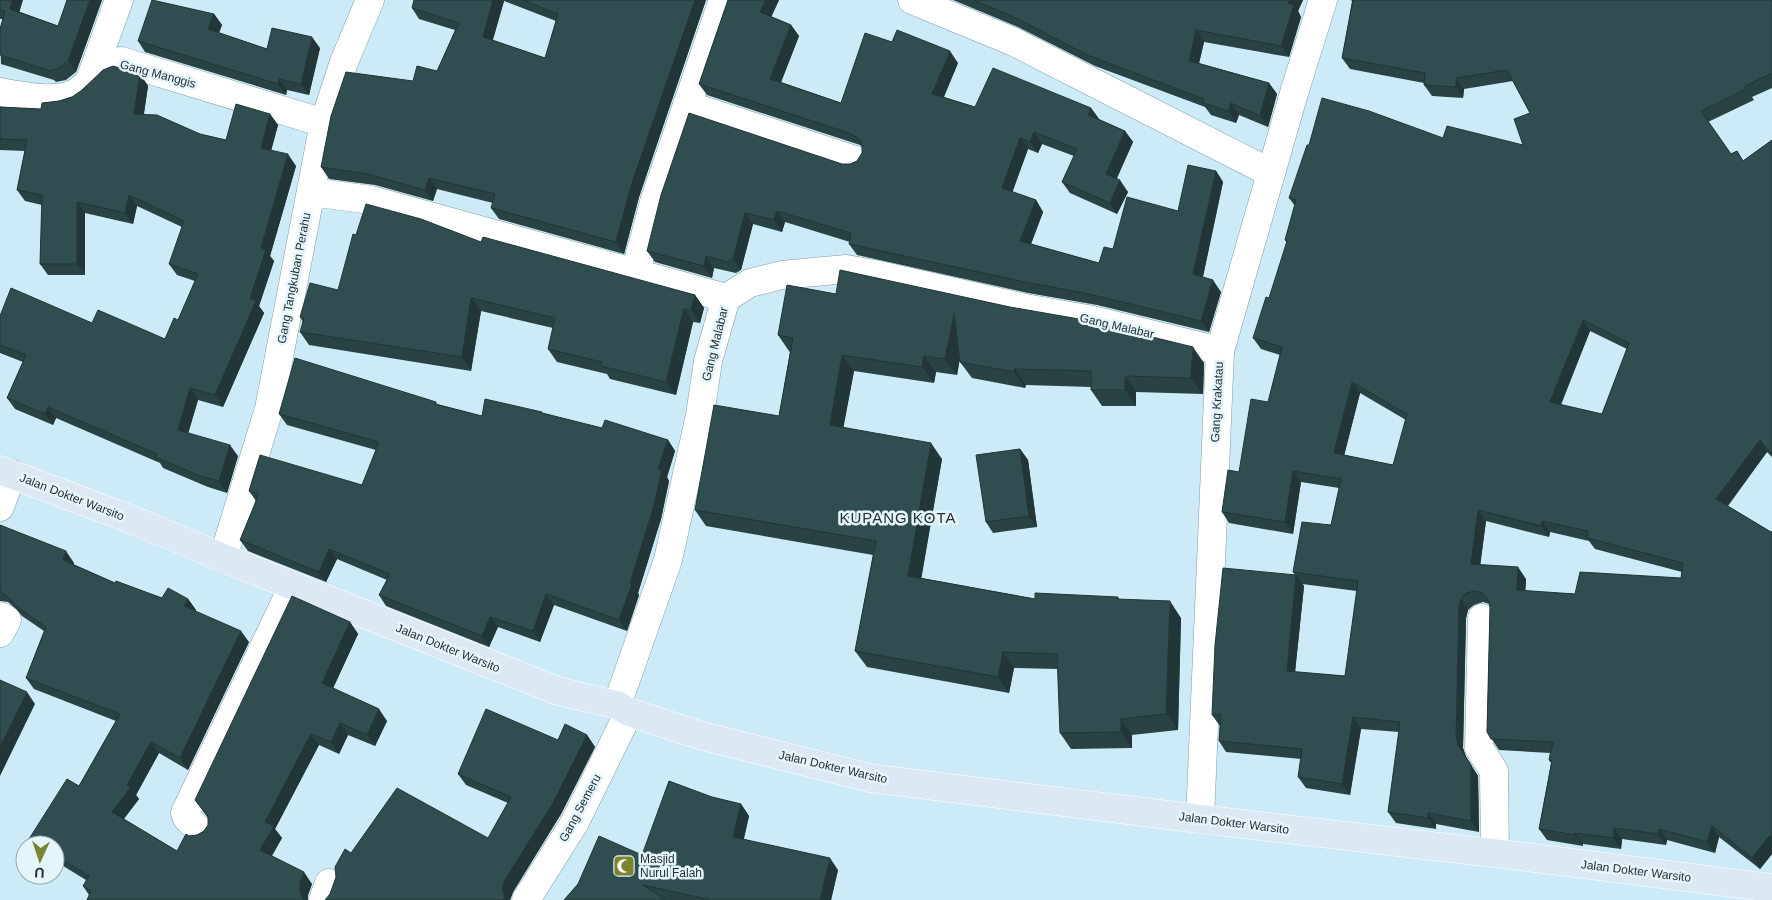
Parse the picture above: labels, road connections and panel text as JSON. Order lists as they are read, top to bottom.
{
  "streets": {
    "main road": ["Jalan Dokter Warsito"],
    "street": [
      "Gang Manggis",
      "Gang Tangkuban Perahu",
      "Gang Malabar",
      "Gang Krakatau",
      "Gang Semeru"
    ]
  },
  "crossings": [
    ["Gang Manggis", "Gang Tangkuban Perahu"],
    ["Gang Tangkuban Perahu", "Jalan Dokter Warsito"],
    ["Gang Malabar", "Gang Krakatau"],
    ["Gang Malabar", "Jalan Dokter Warsito"],
    ["Gang Malabar", "Gang Semeru"],
    ["Gang Krakatau", "Jalan Dokter Warsito"],
    ["Jalan Dokter Warsito", "Gang Semeru"]
  ],
  "districts": ["KUPANG KOTA"],
  "places": {
    "mosque": ["Masjid Nurul Falah"]
  },
  "north": "bottom"
}
